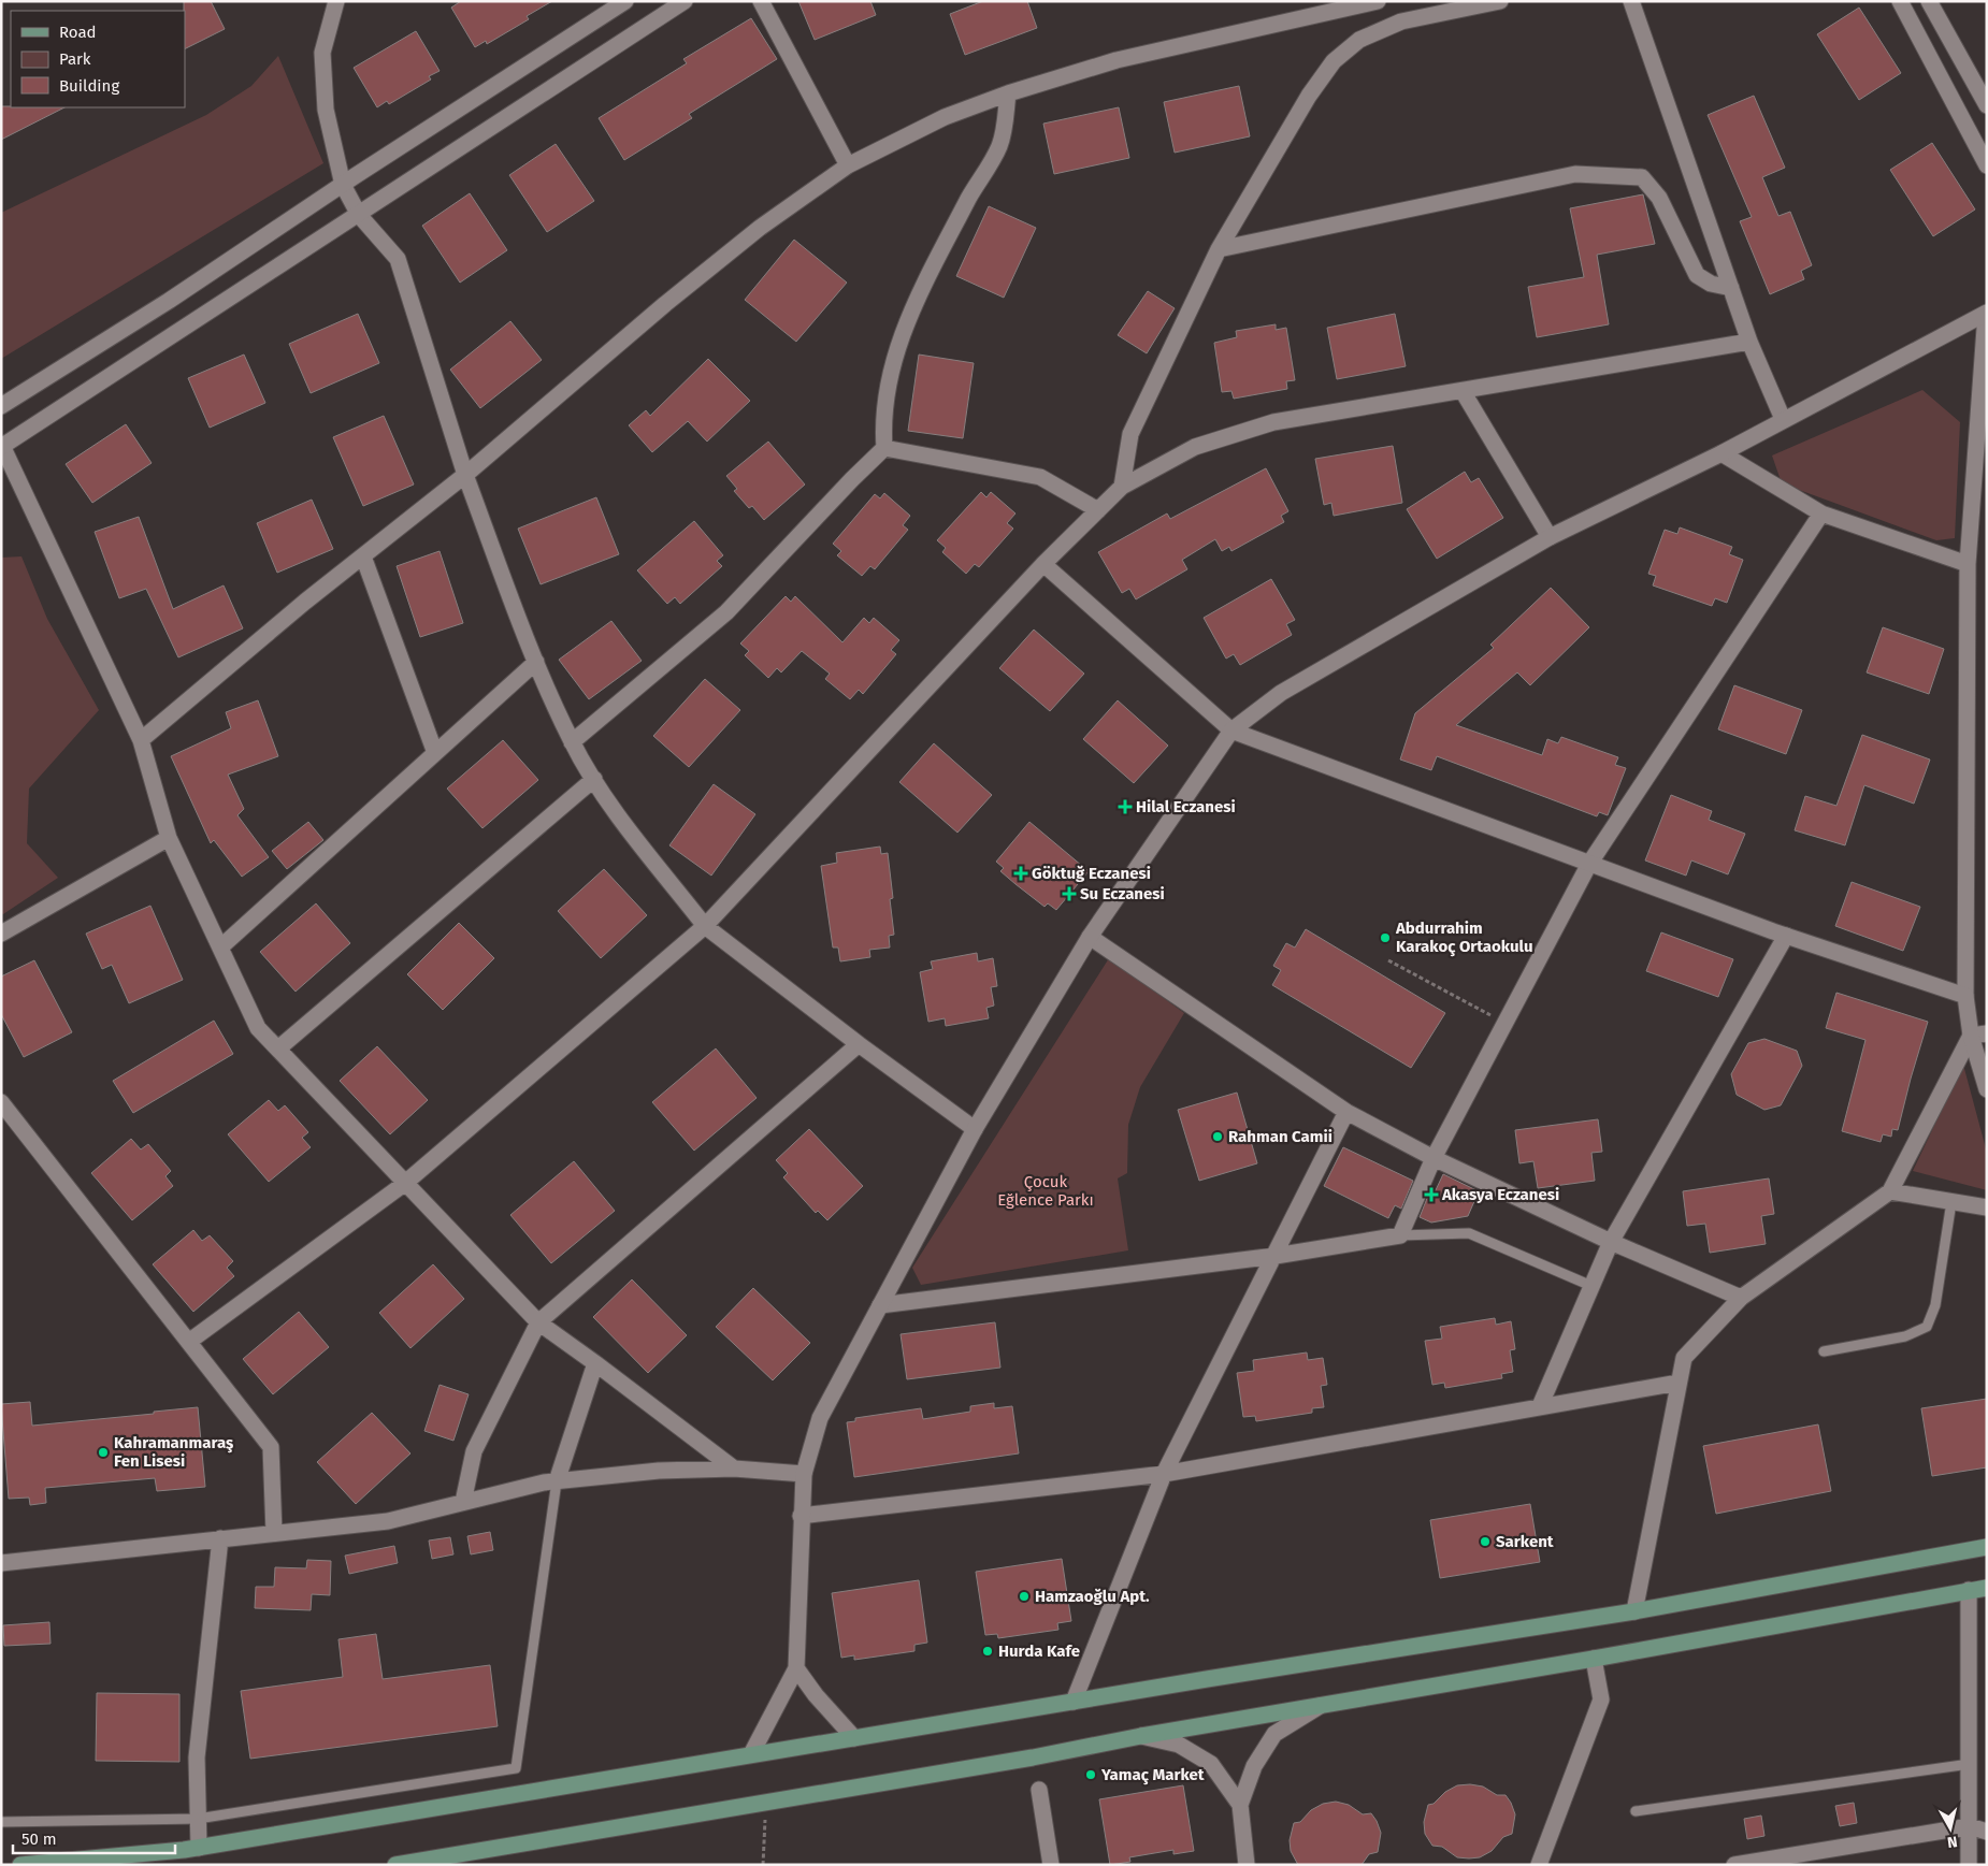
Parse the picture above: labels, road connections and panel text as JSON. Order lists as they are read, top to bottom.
{
  "parks": ["Çocuk Eğlence Parkı"],
  "places": {
    "health": [
      "Hilal Eczanesi",
      "Göktuğ Eczanesi",
      "Su Eczanesi",
      "Akasya Eczanesi"
    ],
    "other": [
      "Abdurrahim Karakoç Ortaokulu",
      "Rahman Camii",
      "Kahramanmaraş Fen Lisesi",
      "Sarkent",
      "Hamzaoğlu Apt.",
      "Hurda Kafe",
      "Yamaç Market"
    ]
  },
  "legend": ["Road", "Park", "Building"],
  "scale_bar": "50 m",
  "north": "bottom"
}
